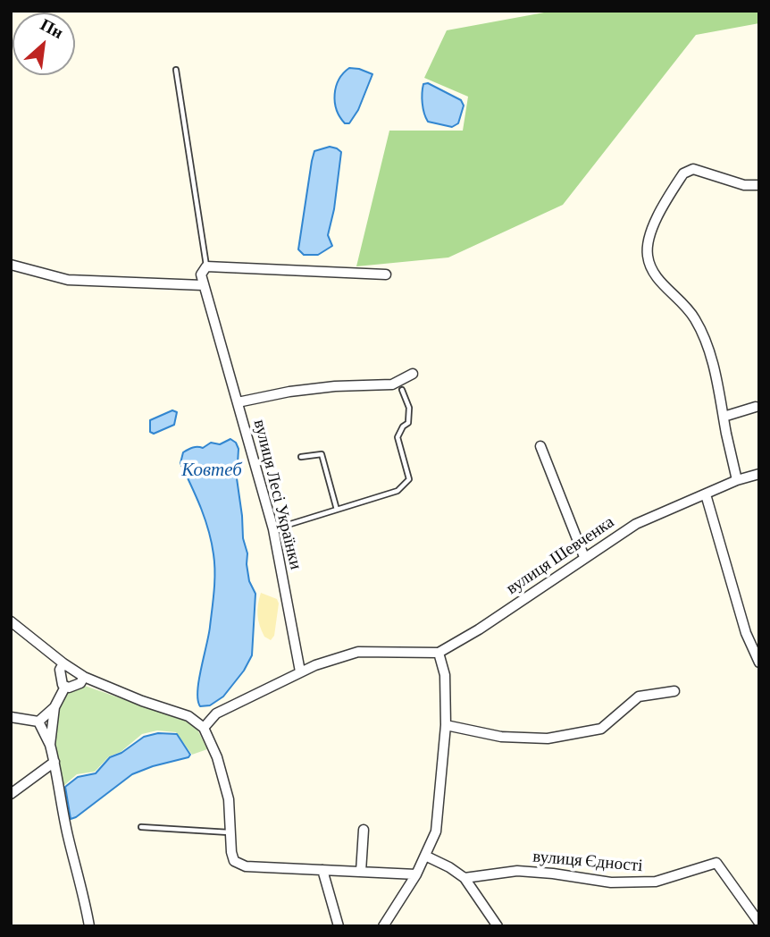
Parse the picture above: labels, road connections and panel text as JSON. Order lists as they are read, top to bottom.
{
  "streets": {
    "street": ["вулиця Лесі Українки", "вулиця Шевченка", "вулиця Єдності"]
  },
  "water": ["Ковтеб"],
  "north": "top right"
}
